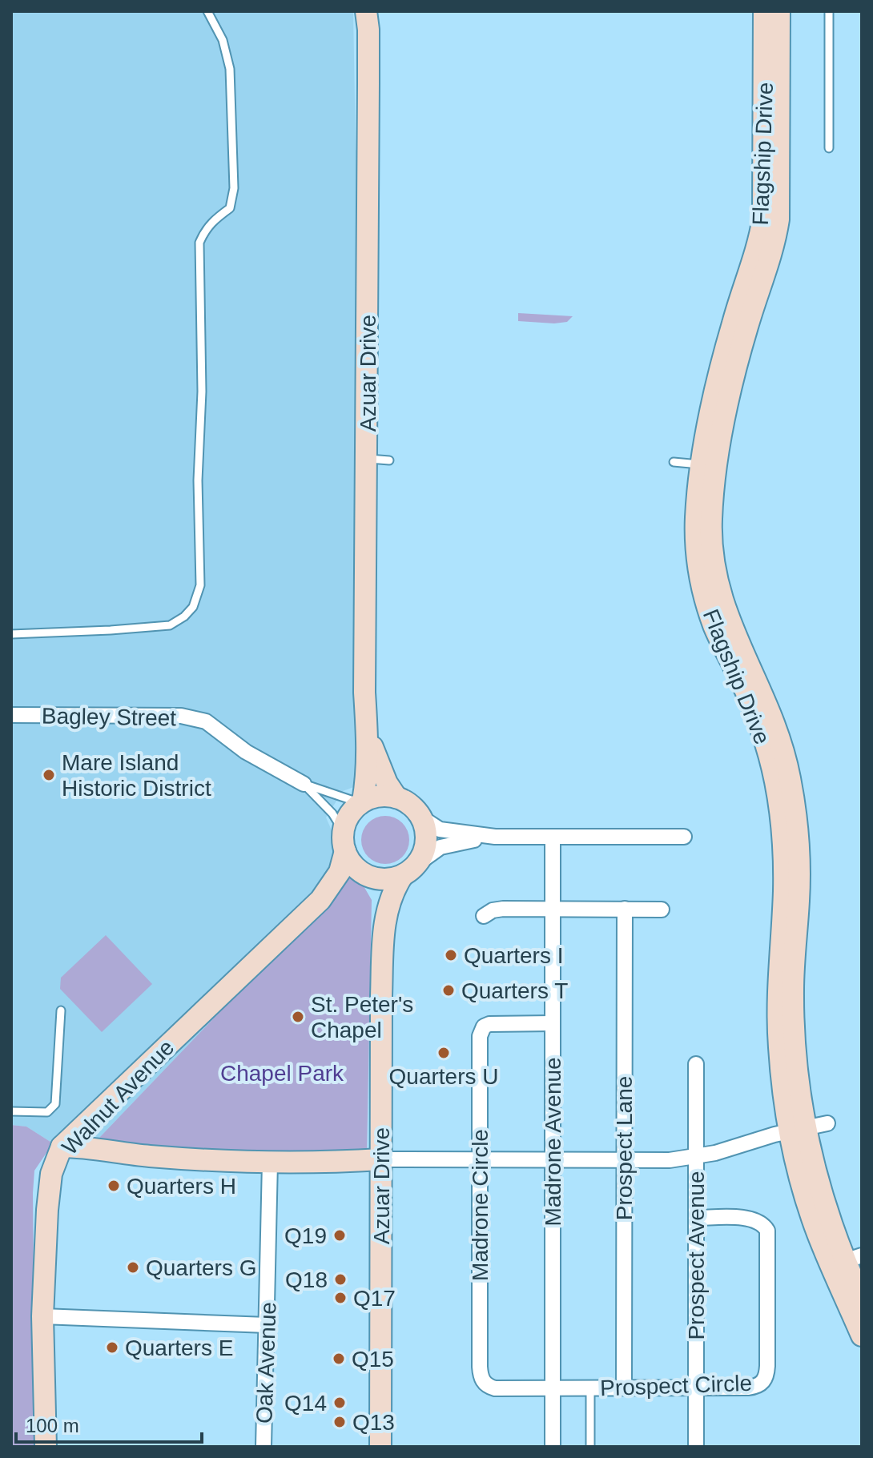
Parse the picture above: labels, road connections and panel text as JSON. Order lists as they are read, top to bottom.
{
  "streets": {
    "street": [
      "Flagship Drive",
      "Azuar Drive",
      "Bagley Street",
      "Walnut Avenue",
      "Madrone Avenue",
      "Prospect Lane",
      "Madrone Circle",
      "Prospect Avenue",
      "Oak Avenue",
      "Prospect Circle"
    ]
  },
  "crossings": [
    ["Azuar Drive", "Bagley Street"],
    ["Azuar Drive", "Walnut Avenue"],
    ["Bagley Street", "Walnut Avenue"],
    ["Madrone Avenue", "Madrone Circle"],
    ["Madrone Avenue", "Prospect Circle"],
    ["Prospect Lane", "Prospect Circle"],
    ["Madrone Circle", "Prospect Circle"],
    ["Prospect Avenue", "Prospect Circle"]
  ],
  "parks": ["Chapel Park"],
  "places": [
    "Mare Island Historic District",
    "Quarters I",
    "Quarters T",
    "St. Peter's Chapel",
    "Quarters U",
    "Quarters H",
    "Q19",
    "Quarters G",
    "Q18",
    "Q17",
    "Quarters E",
    "Q15",
    "Q14",
    "Q13"
  ],
  "scale_bar": "100 m"
}
